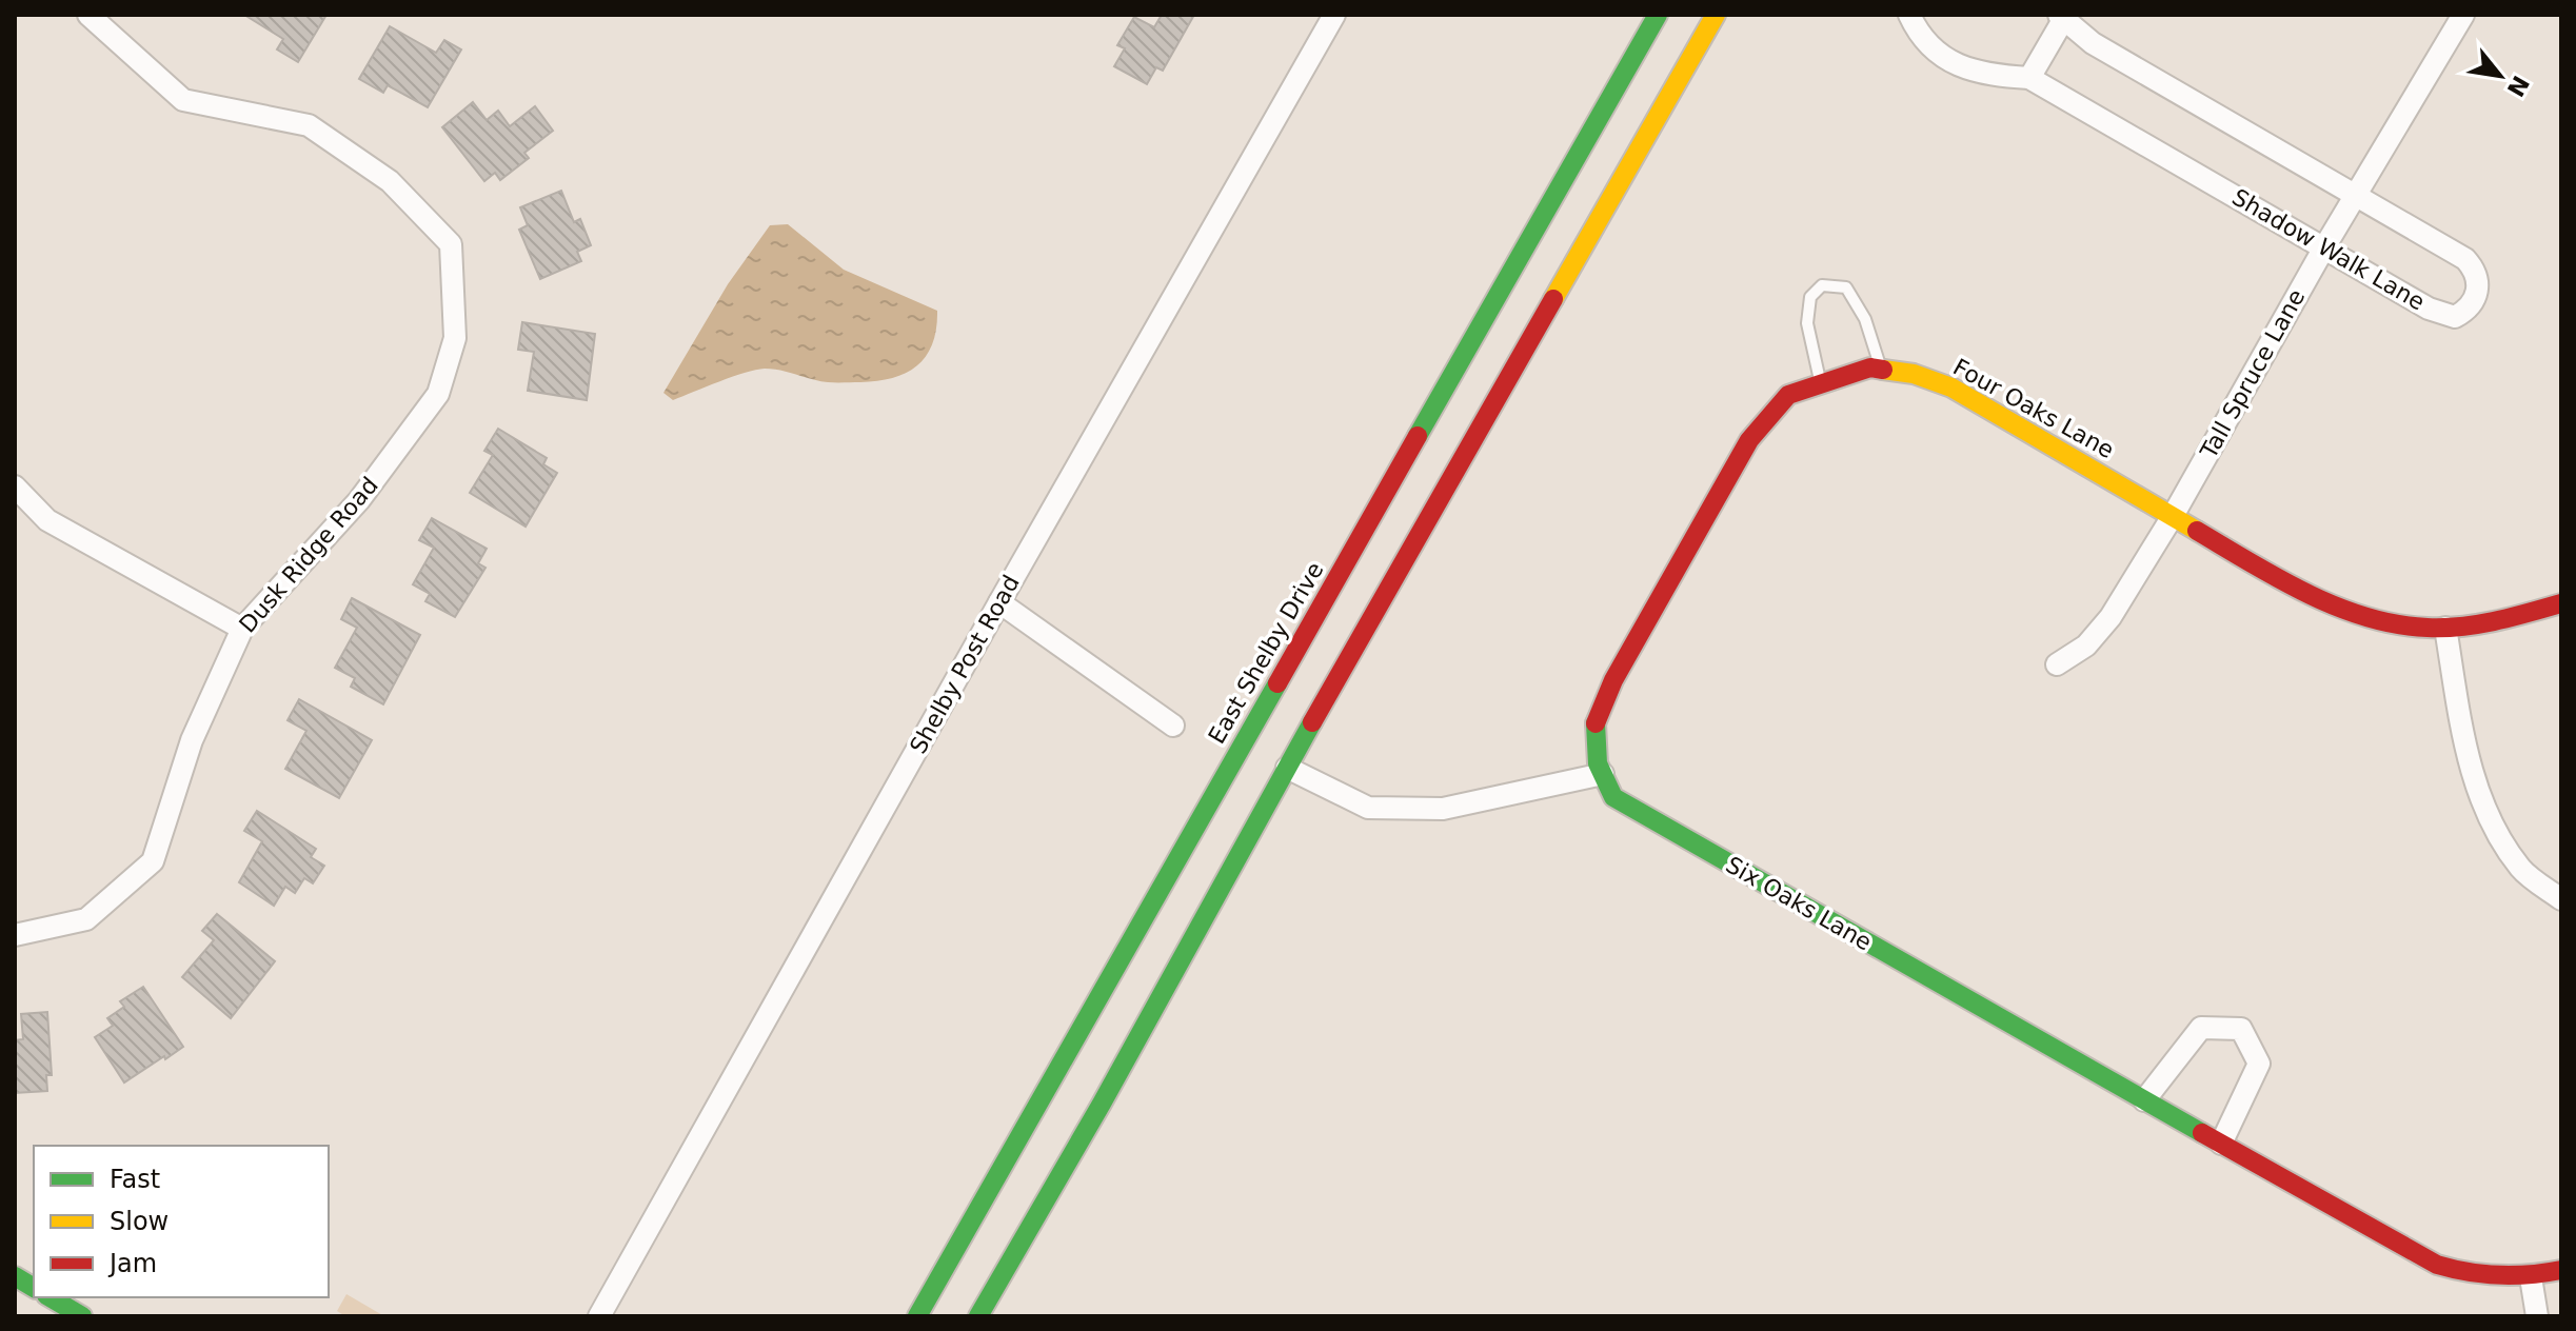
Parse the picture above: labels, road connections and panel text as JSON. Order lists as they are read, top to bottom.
{
  "streets": {
    "main road": ["Four Oaks Lane", "East Shelby Drive", "Six Oaks Lane"],
    "street": [
      "Shadow Walk Lane",
      "Tall Spruce Lane",
      "Dusk Ridge Road",
      "Shelby Post Road"
    ]
  },
  "crossings": [
    ["Shadow Walk Lane", "Tall Spruce Lane"],
    ["Tall Spruce Lane", "Four Oaks Lane"],
    ["Four Oaks Lane", "Six Oaks Lane"]
  ],
  "legend": ["Fast", "Slow", "Jam"],
  "north": "bottom right"
}
